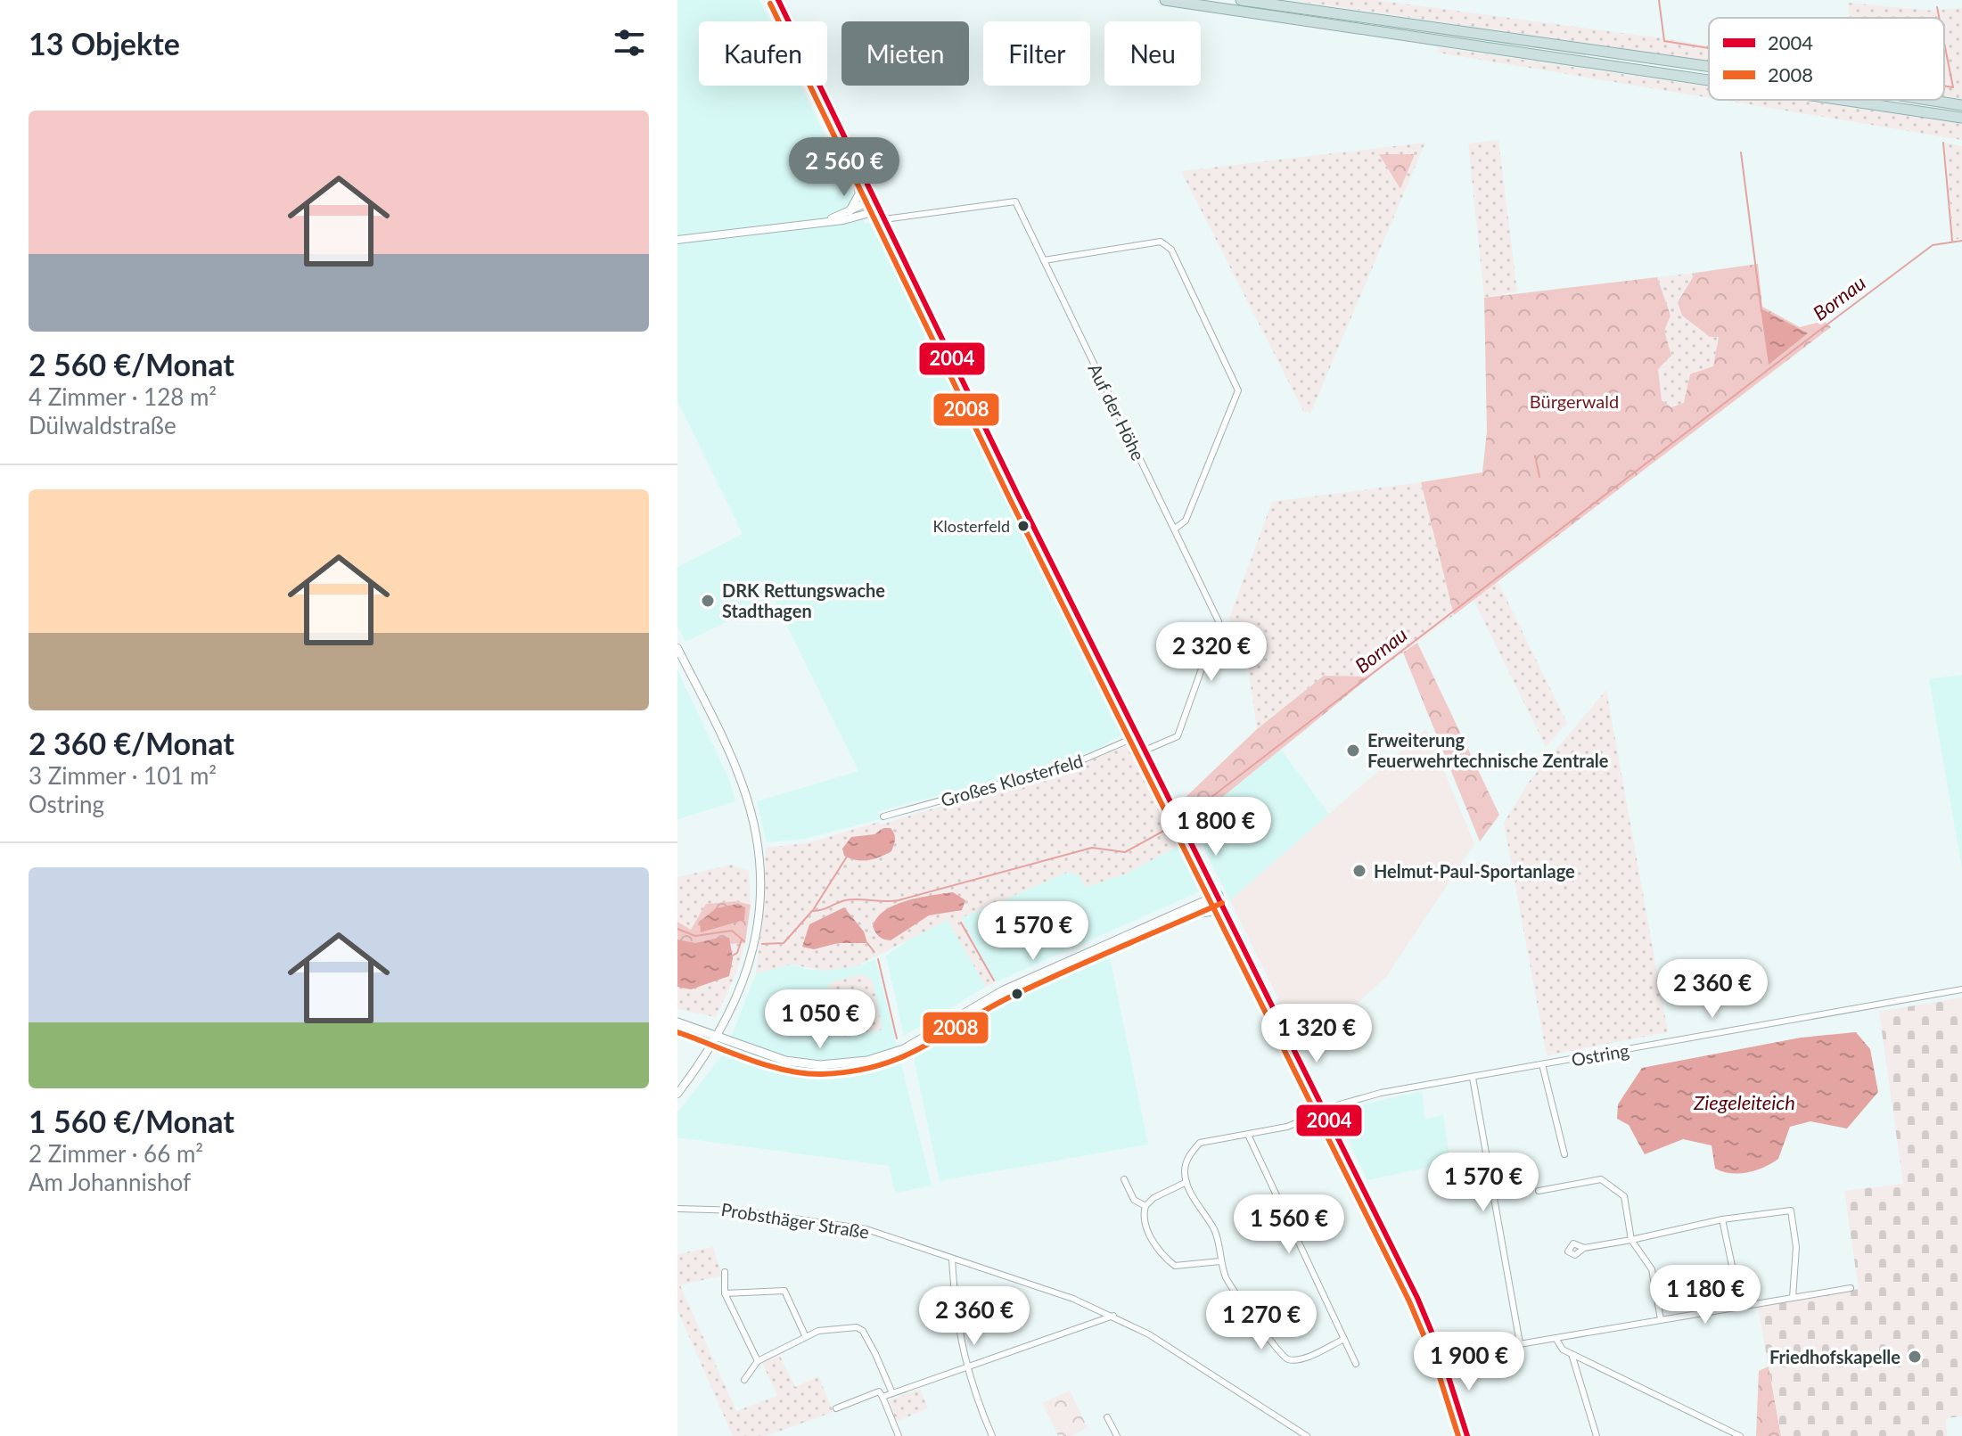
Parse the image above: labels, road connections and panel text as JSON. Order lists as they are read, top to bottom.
{
  "streets": {
    "street": [
      "Auf der Höhe",
      "Großes Klosterfeld",
      "Ostring",
      "Probsthäger Straße"
    ]
  },
  "water": ["Bornau", "Ziegeleiteich"],
  "parks": ["Bürgerwald"],
  "places": [
    "Klosterfeld",
    "DRK Rettungswache Stadthagen",
    "Erweiterung Feuerwehrtechnische Zentrale",
    "Helmut-Paul-Sportanlage",
    "Friedhofskapelle"
  ],
  "lines": ["transit line 2004", "transit line 2008"],
  "legend": ["2004", "2008"],
  "page": {
    "heading": "13 Objekte",
    "chip": [
      "Kaufen",
      "Mieten",
      "Filter",
      "Neu"
    ],
    "list": [
      {
        "name": "2 560 €/Monat",
        "note": "4 Zimmer · 128 m² · Dülwaldstraße"
      },
      {
        "name": "2 360 €/Monat",
        "note": "3 Zimmer · 101 m² · Ostring"
      },
      {
        "name": "1 560 €/Monat",
        "note": "2 Zimmer · 66 m² · Am Johannishof"
      }
    ],
    "price": [
      "2 560 €",
      "2 320 €",
      "1 800 €",
      "1 570 €",
      "2 360 €",
      "1 050 €",
      "1 320 €",
      "1 570 €",
      "1 560 €",
      "1 180 €",
      "2 360 €",
      "1 270 €",
      "1 900 €"
    ]
  }
}
